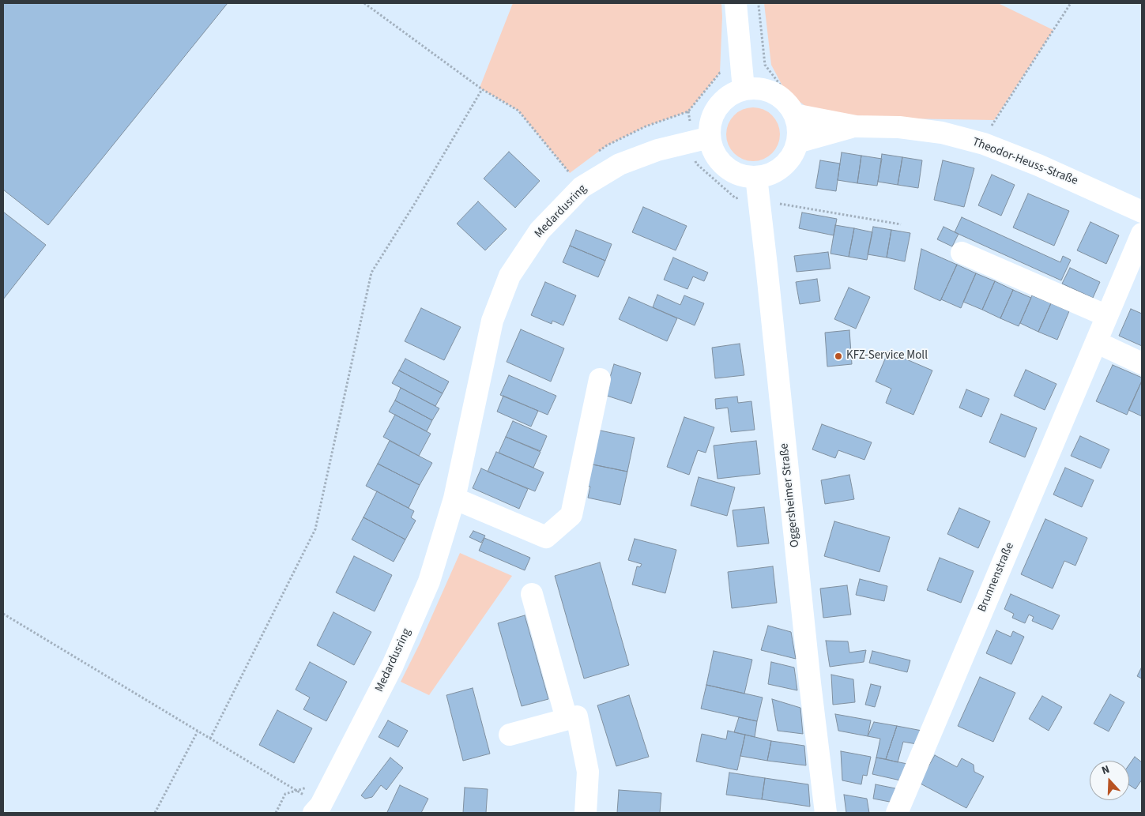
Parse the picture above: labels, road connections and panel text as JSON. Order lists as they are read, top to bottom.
{
  "streets": {
    "street": [
      "Theodor-Heuss-Straße",
      "Medardusring",
      "Oggersheimer Straße",
      "Brunnenstraße"
    ]
  },
  "crossings": [
    ["Theodor-Heuss-Straße", "Medardusring"],
    ["Theodor-Heuss-Straße", "Oggersheimer Straße"],
    ["Medardusring", "Oggersheimer Straße"]
  ],
  "places": ["KFZ-Service Moll"],
  "north": "top"
}
